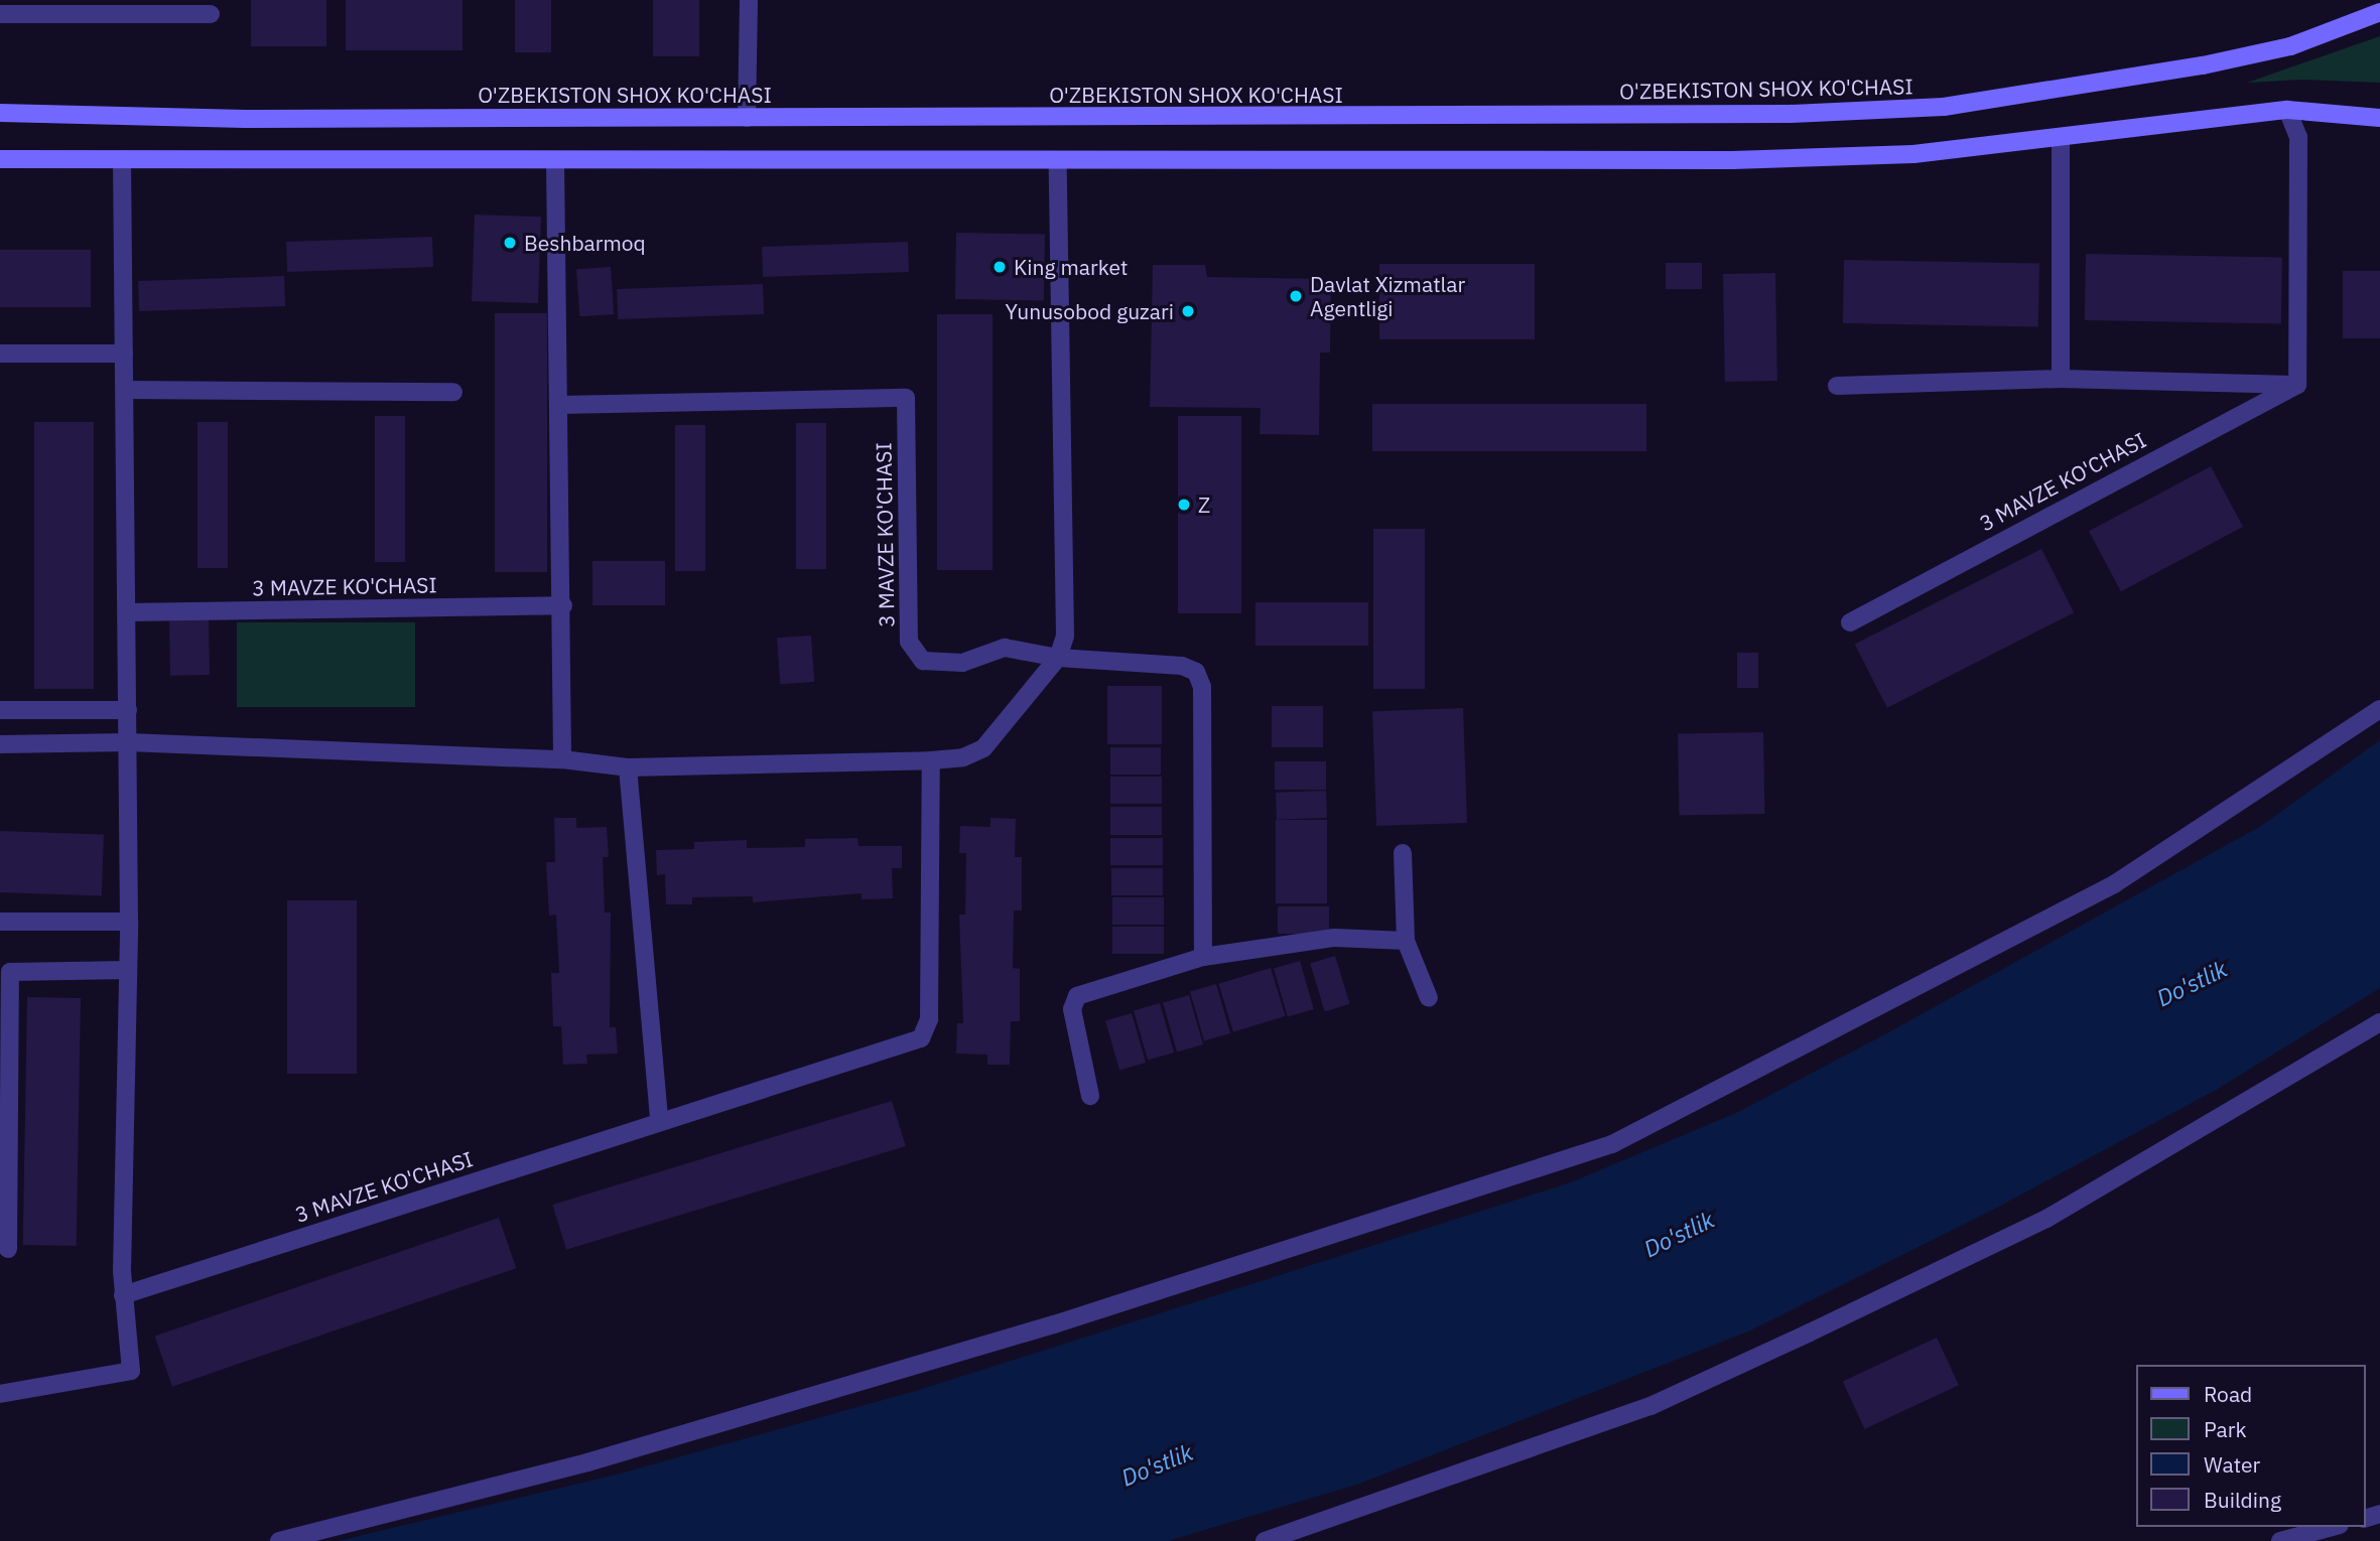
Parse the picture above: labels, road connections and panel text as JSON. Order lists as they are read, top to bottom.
{
  "streets": {
    "main road": ["O'ZBEKISTON SHOX KO'CHASI"],
    "street": ["3 MAVZE KO'CHASI"]
  },
  "water": ["Do'stlik"],
  "places": [
    "Beshbarmoq",
    "King market",
    "Davlat Xizmatlar Agentligi",
    "Yunusobod guzari",
    "Z"
  ],
  "legend": [
    "Road",
    "Park",
    "Water",
    "Building"
  ]
}
